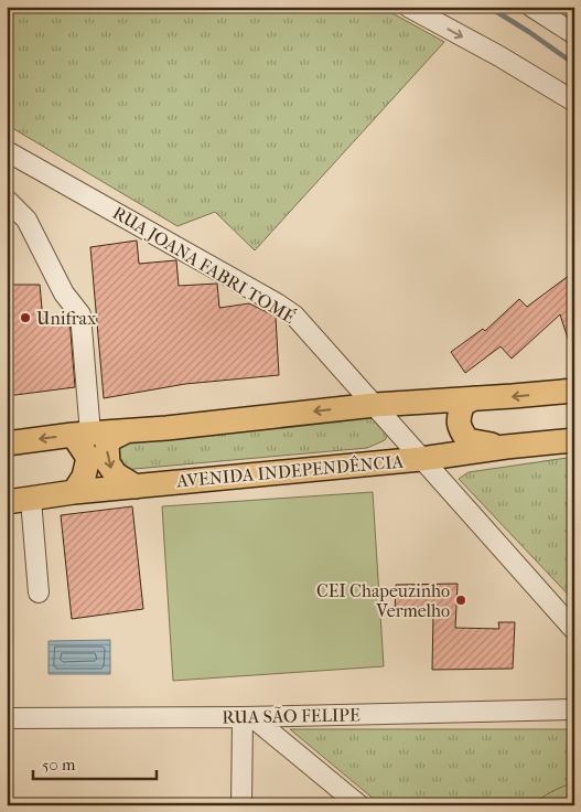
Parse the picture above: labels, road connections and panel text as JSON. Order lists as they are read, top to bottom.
{
  "streets": {
    "main road": ["AVENIDA INDEPENDÊNCIA"],
    "street": ["RUA JOANA FABRI TOMÉ", "RUA SÃO FELIPE"]
  },
  "crossings": [
    ["RUA JOANA FABRI TOMÉ", "AVENIDA INDEPENDÊNCIA"]
  ],
  "places": ["Unifrax", "CEI Chapeuzinho Vermelho"],
  "scale_bar": "50 m"
}
